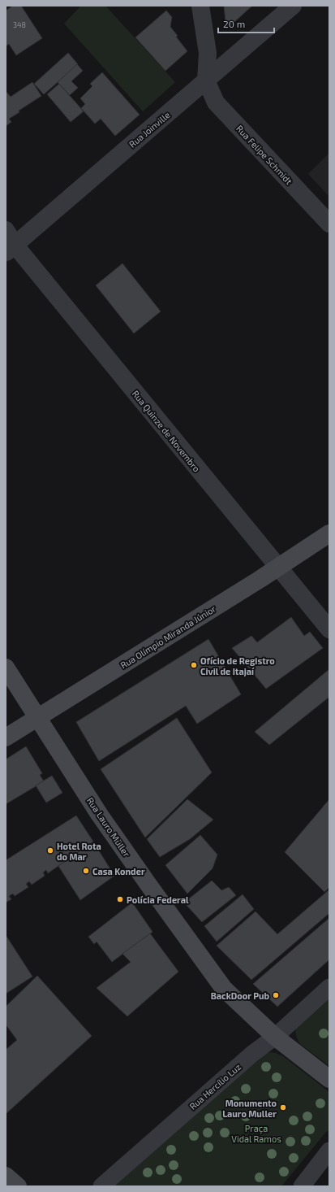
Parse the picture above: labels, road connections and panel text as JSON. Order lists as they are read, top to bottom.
{
  "streets": {
    "main road": ["Rua Olímpio Miranda Júnior", "Rua Lauro Müller"],
    "street": [
      "Rua Joinville",
      "Rua Felipe Schmidt",
      "Rua Quinze de Novembro",
      "Rua Hercílio Luz"
    ]
  },
  "crossings": [
    ["Rua Joinville", "Rua Felipe Schmidt"],
    ["Rua Joinville", "Rua Quinze de Novembro"],
    ["Rua Quinze de Novembro", "Rua Olímpio Miranda Júnior"],
    ["Rua Olímpio Miranda Júnior", "Rua Lauro Müller"],
    ["Rua Lauro Müller", "Rua Hercílio Luz"]
  ],
  "parks": ["Praça Vidal Ramos"],
  "places": [
    "Ofício de Registro Civil de Itajaí",
    "Hotel Rota do Mar",
    "Casa Konder",
    "Polícia Federal",
    "BackDoor Pub",
    "Monumento Lauro Muller"
  ],
  "house_numbers": ["348"],
  "scale_bar": "20 m"
}
